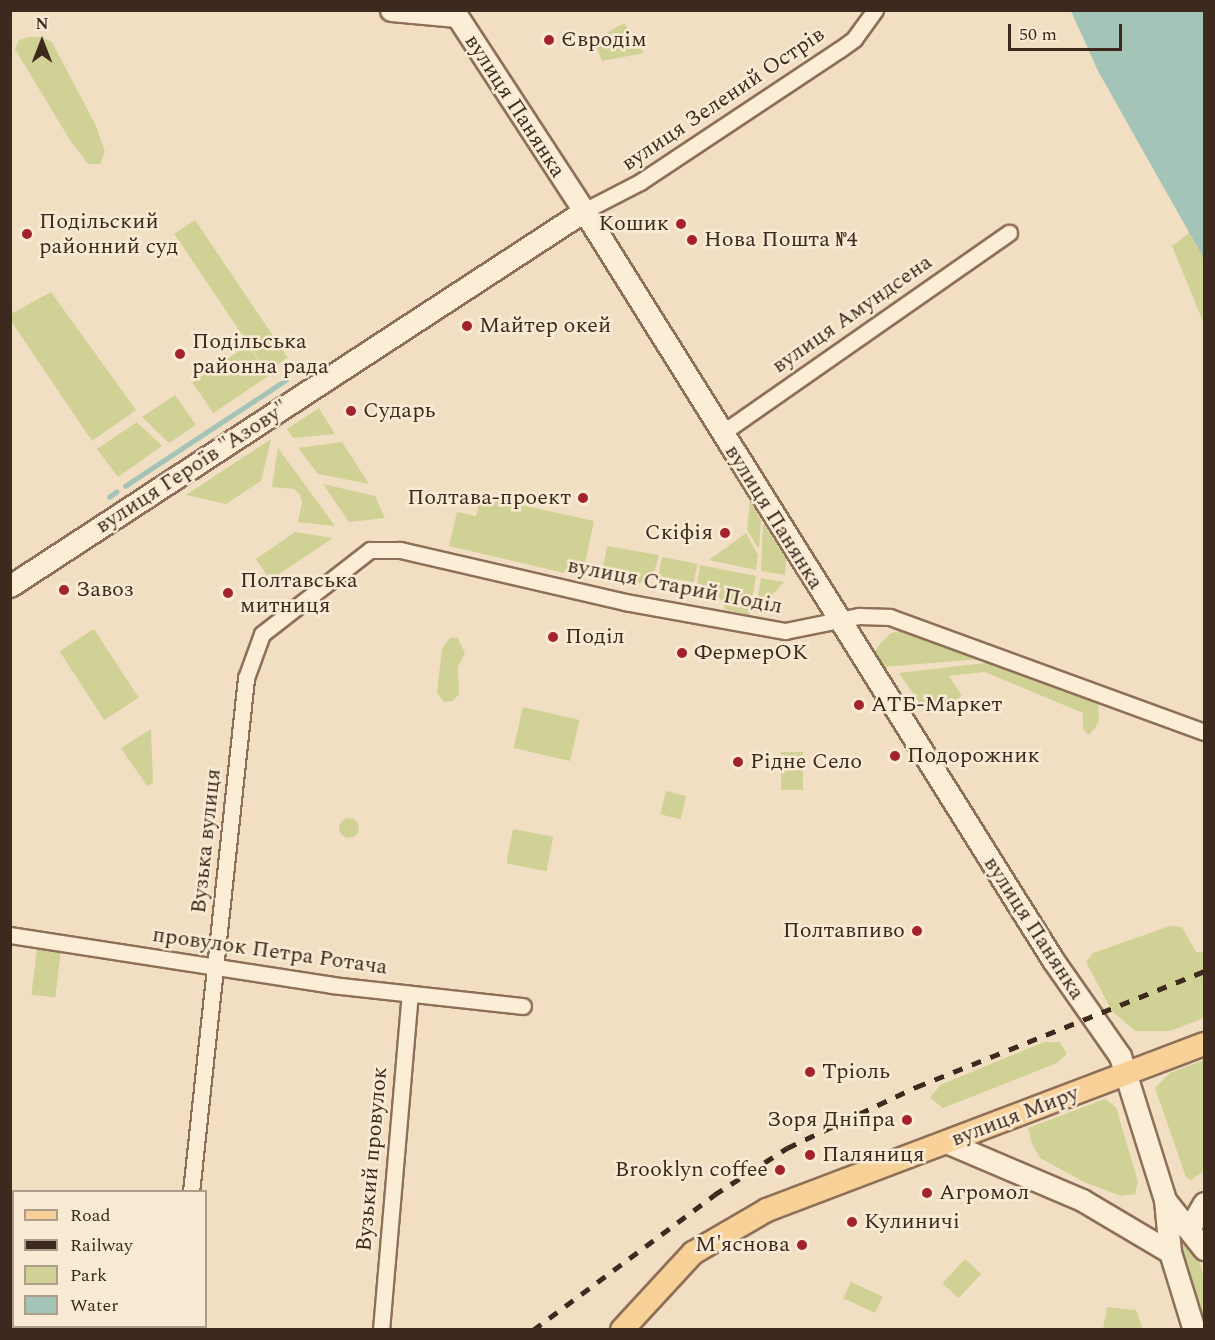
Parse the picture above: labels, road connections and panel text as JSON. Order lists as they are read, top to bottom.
{
  "streets": {
    "main road": ["вулиця Панянка", "вулиця Героїв \"Азову\"", "вулиця Миру"],
    "street": [
      "вулиця Зелений Острів",
      "вулиця Амундсена",
      "вулиця Старий Поділ",
      "Вузька вулиця",
      "провулок Петра Ротача",
      "Вузький провулок"
    ]
  },
  "crossings": [
    ["вулиця Зелений Острів", "вулиця Панянка"],
    ["вулиця Зелений Острів", "вулиця Героїв \"Азову\""],
    ["вулиця Панянка", "вулиця Амундсена"],
    ["вулиця Панянка", "вулиця Героїв \"Азову\""],
    ["вулиця Панянка", "вулиця Старий Поділ"],
    ["вулиця Панянка", "вулиця Миру"],
    ["вулиця Старий Поділ", "Вузька вулиця"],
    ["Вузька вулиця", "провулок Петра Ротача"],
    ["провулок Петра Ротача", "Вузький провулок"]
  ],
  "places": [
    "Євродім",
    "Кошик",
    "Подільский районний суд",
    "Нова Пошта №4",
    "Майтер окей",
    "Подільська районна рада",
    "Сударь",
    "Полтава-проект",
    "Скіфія",
    "Завоз",
    "Полтавська митниця",
    "Поділ",
    "ФермерОК",
    "АТБ-Маркет",
    "Подорожник",
    "Рідне Село",
    "Полтавпиво",
    "Тріоль",
    "Зоря Дніпра",
    "Паляниця",
    "Brooklyn coffee",
    "Агромол",
    "Кулиничі",
    "М'яснова"
  ],
  "legend": [
    "Road",
    "Railway",
    "Park",
    "Water"
  ],
  "scale_bar": "50 m",
  "north": "top"
}
